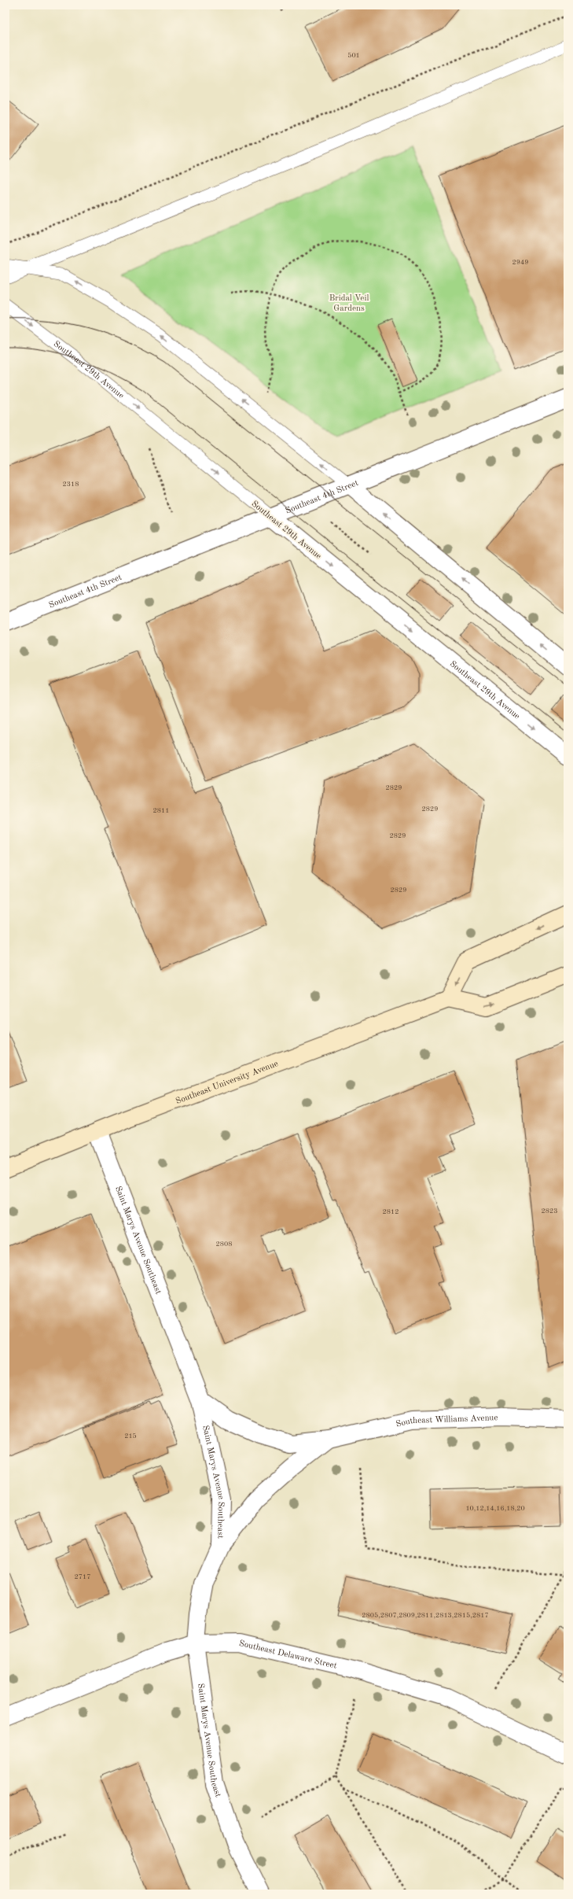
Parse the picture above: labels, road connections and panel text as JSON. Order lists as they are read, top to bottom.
{
  "streets": {
    "main road": ["Southeast University Avenue"],
    "street": [
      "Southeast 29th Avenue",
      "Southeast 4th Street",
      "Saint Marys Avenue Southeast",
      "Southeast Williams Avenue",
      "Southeast Delaware Street"
    ]
  },
  "crossings": [
    ["Southeast 29th Avenue", "Southeast 4th Street"],
    ["Southeast University Avenue", "Saint Marys Avenue Southeast"],
    ["Saint Marys Avenue Southeast", "Southeast Williams Avenue"],
    ["Saint Marys Avenue Southeast", "Southeast Delaware Street"]
  ],
  "parks": ["Bridal Veil Gardens"],
  "house_numbers": [
    "501",
    "2949",
    "2318",
    "2829",
    "2829",
    "2811",
    "2829",
    "2829",
    "2823",
    "2812",
    "2808",
    "215",
    "10,12,14,16,18,20",
    "2717",
    "2805,2807,2809,2811,2813,2815,2817"
  ]
}
